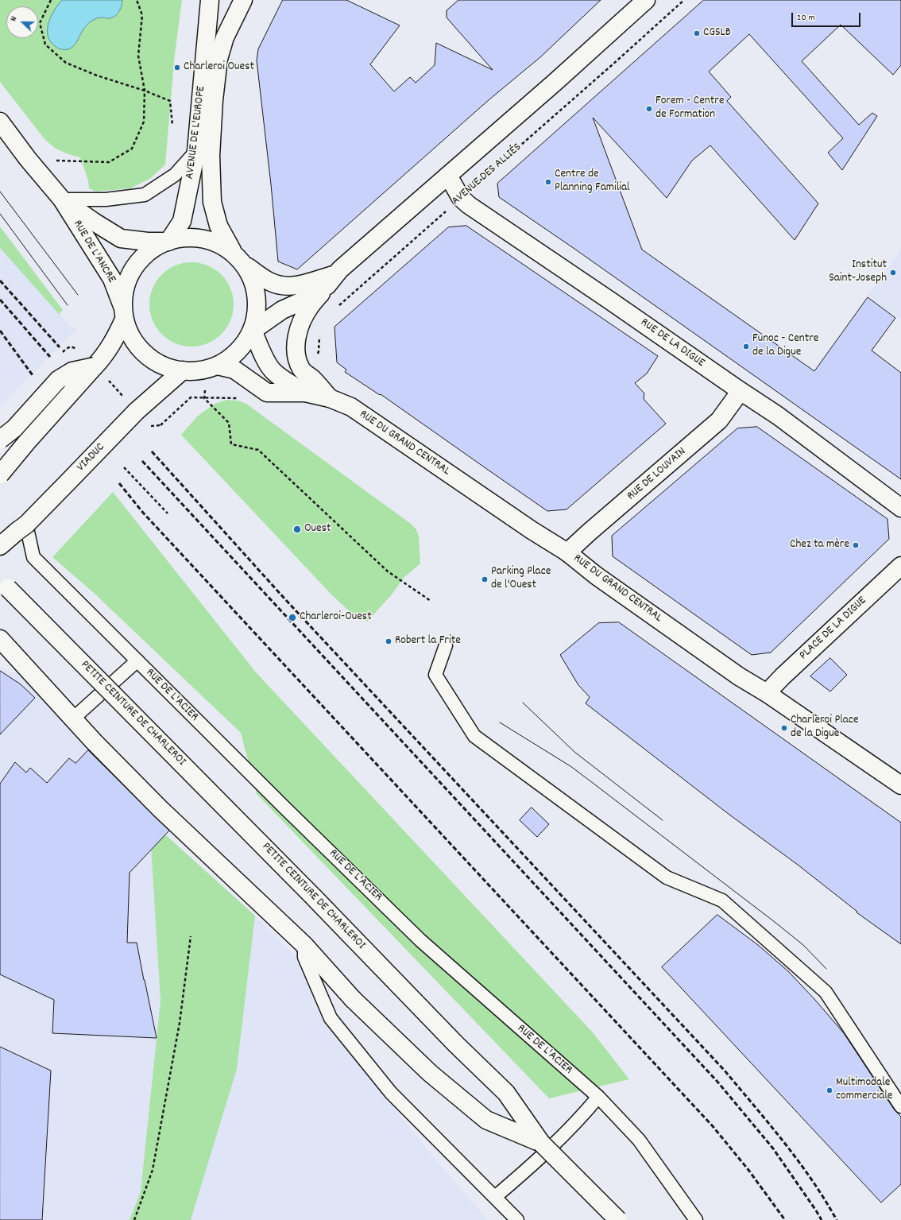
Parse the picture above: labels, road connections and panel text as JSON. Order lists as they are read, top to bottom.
{
  "streets": {
    "main road": [
      "AVENUE DE L'EUROPE",
      "AVENUE DES ALLIÉS",
      "RUE DE L'ANCRE",
      "RUE DE LA DIGUE",
      "RUE DU GRAND CENTRAL",
      "VIADUC",
      "RUE DE LOUVAIN",
      "PLACE DE LA DIGUE",
      "PETITE CEINTURE DE CHARLEROI"
    ],
    "lane": ["RUE DE L'ACIER"]
  },
  "crossings": [
    ["AVENUE DE L'EUROPE", "RUE DE L'ANCRE"],
    ["AVENUE DES ALLIÉS", "RUE DE LA DIGUE"],
    ["AVENUE DES ALLIÉS", "RUE DU GRAND CENTRAL"],
    ["RUE DE L'ANCRE", "RUE DU GRAND CENTRAL"],
    ["RUE DE L'ANCRE", "VIADUC"],
    ["RUE DE LA DIGUE", "RUE DE LOUVAIN"],
    ["RUE DU GRAND CENTRAL", "RUE DE LOUVAIN"],
    ["RUE DU GRAND CENTRAL", "PLACE DE LA DIGUE"],
    ["VIADUC", "RUE DE L'ACIER"]
  ],
  "places": [
    "CGSLB",
    "Charleroi Ouest",
    "Forem - Centre de Formation",
    "Centre de Planning Familial",
    "Institut Saint-Joseph",
    "Funoc - Centre de la Digue",
    "Ouest",
    "Chez ta mère",
    "Parking Place de l'Ouest",
    "Charleroi-Ouest",
    "Robert la Frite",
    "Charleroi Place de la Digue",
    "Multimodale commerciale"
  ],
  "scale_bar": "20 m",
  "north": "left"
}
